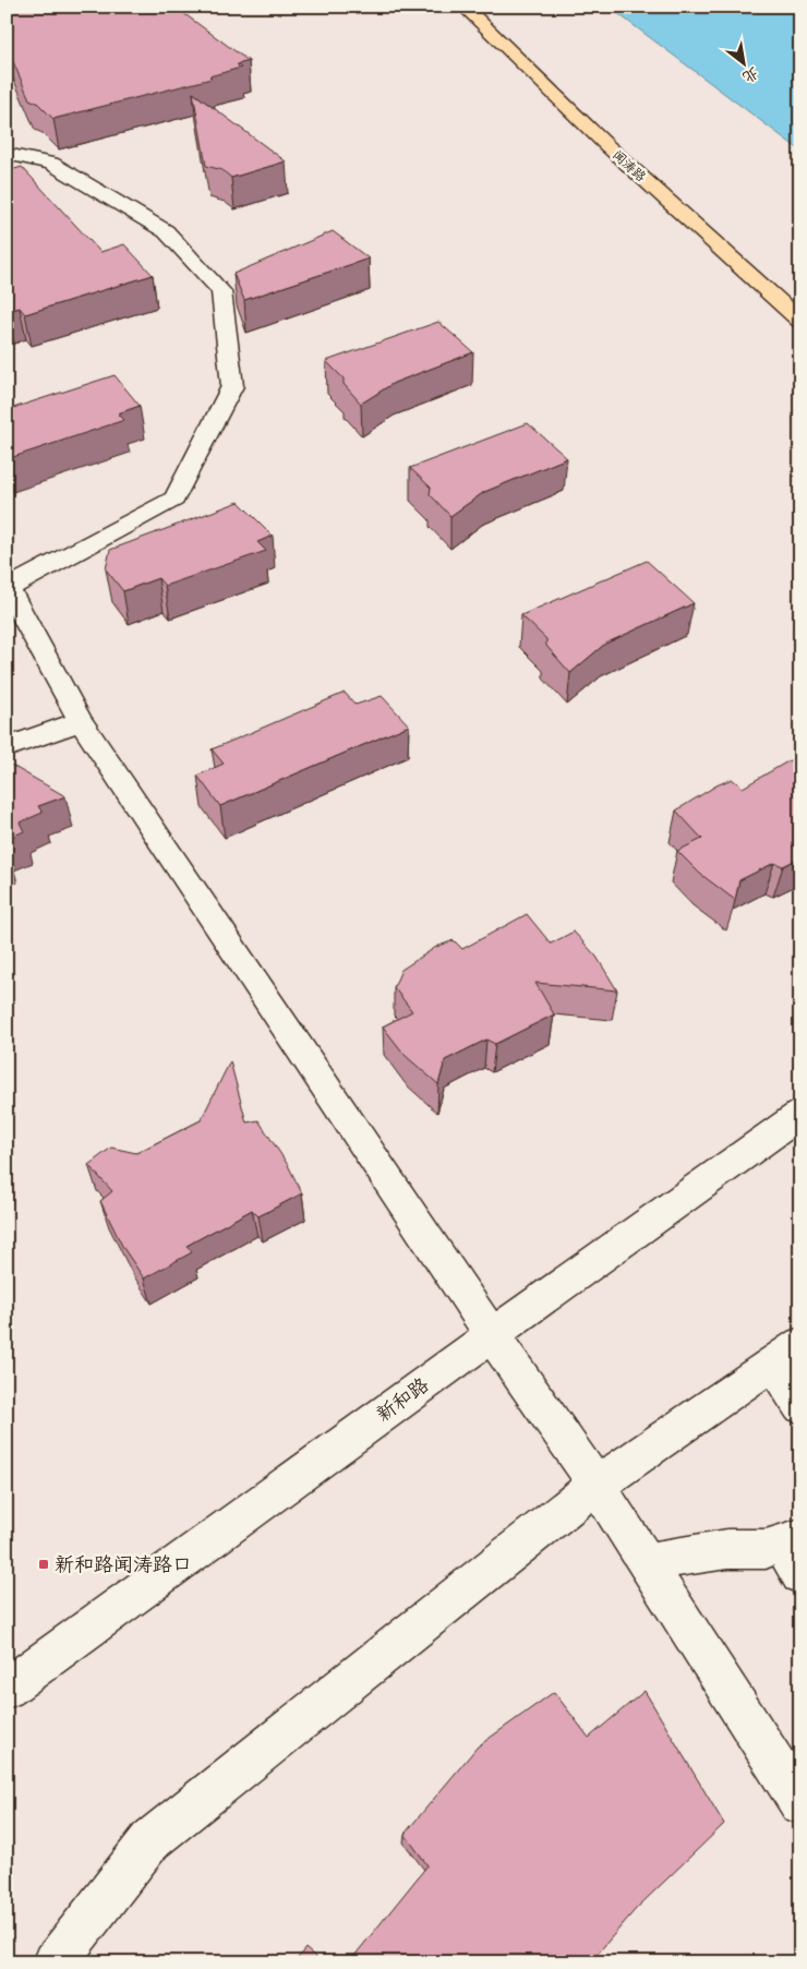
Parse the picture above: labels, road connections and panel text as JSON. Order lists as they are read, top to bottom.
{
  "streets": {
    "main road": ["闻涛路"],
    "street": ["新和路"]
  },
  "places": {
    "transit": ["新和路闻涛路口"]
  },
  "north": "bottom right"
}
